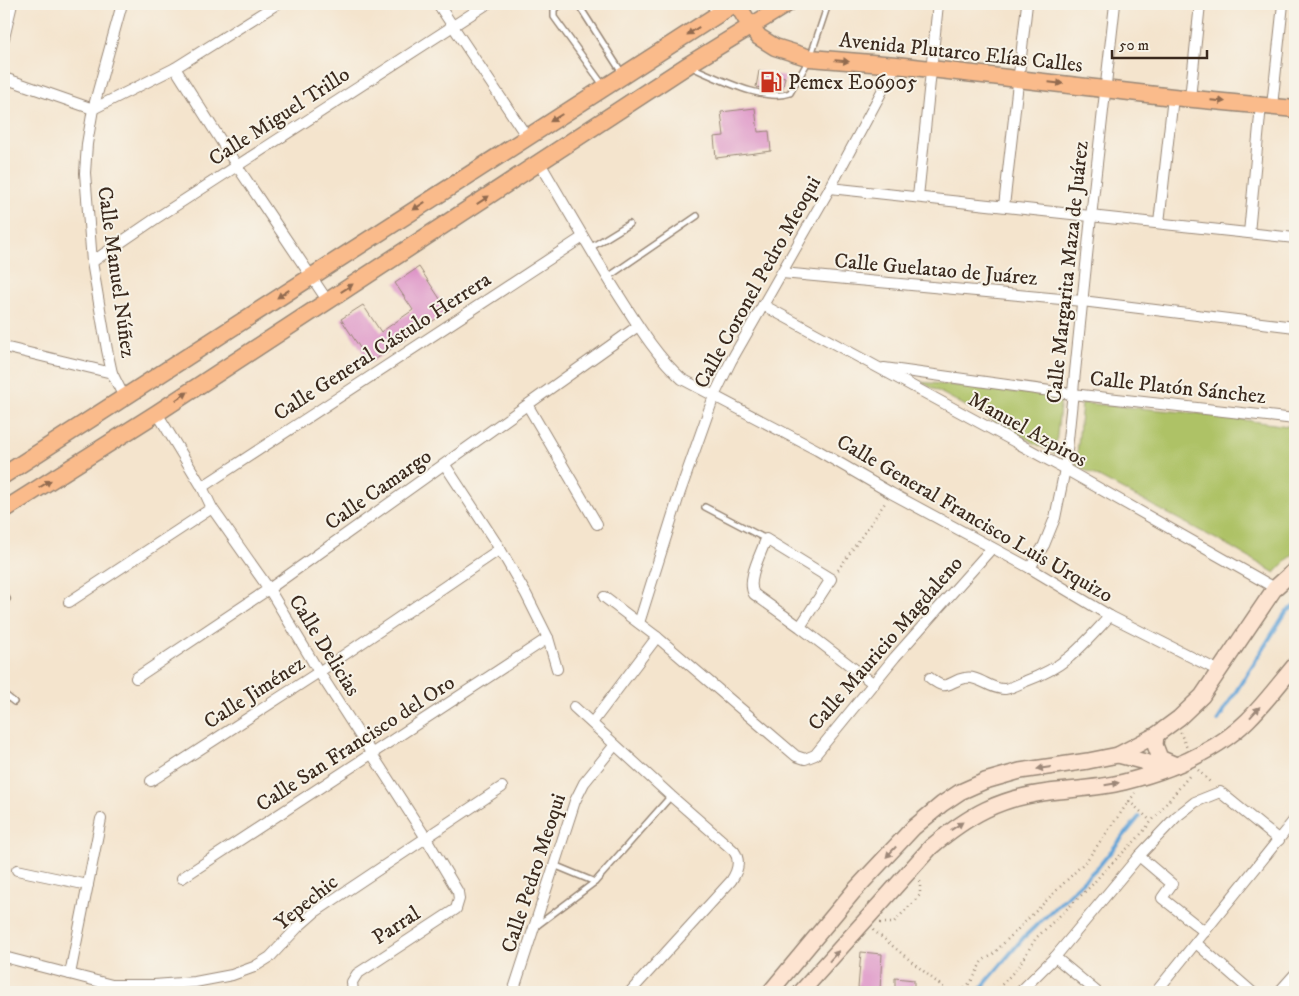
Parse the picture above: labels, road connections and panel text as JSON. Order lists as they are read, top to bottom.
{
  "streets": {
    "main road": ["Avenida Plutarco Elías Calles"],
    "street": [
      "Calle Miguel Trillo",
      "Calle Guelatao de Juárez",
      "Calle Manuel Núñez",
      "Calle Margarita Maza de Juárez",
      "Calle Coronel Pedro Meoqui",
      "Calle General Cástulo Herrera",
      "Calle Platón Sánchez",
      "Manuel Azpiros",
      "Calle Camargo",
      "Calle General Francisco Luis Urquizo",
      "Calle Mauricio Magdaleno",
      "Calle Delicias",
      "Calle Jiménez",
      "Calle San Francisco del Oro",
      "Calle Pedro Meoqui",
      "Yepechic",
      "Parral"
    ]
  },
  "crossings": [
    ["Avenida Plutarco Elías Calles", "Calle Margarita Maza de Juárez"],
    ["Avenida Plutarco Elías Calles", "Calle Coronel Pedro Meoqui"],
    ["Calle Miguel Trillo", "Calle Manuel Núñez"],
    ["Calle Guelatao de Juárez", "Calle Margarita Maza de Juárez"],
    ["Calle Guelatao de Juárez", "Calle Coronel Pedro Meoqui"],
    ["Calle Margarita Maza de Juárez", "Calle Platón Sánchez"],
    ["Calle Margarita Maza de Juárez", "Manuel Azpiros"],
    ["Calle Margarita Maza de Juárez", "Calle General Francisco Luis Urquizo"],
    ["Calle Coronel Pedro Meoqui", "Manuel Azpiros"],
    ["Calle Coronel Pedro Meoqui", "Calle General Francisco Luis Urquizo"],
    ["Calle General Cástulo Herrera", "Calle General Francisco Luis Urquizo"],
    ["Calle General Cástulo Herrera", "Calle Delicias"],
    ["Calle Platón Sánchez", "Manuel Azpiros"],
    ["Calle Camargo", "Calle General Francisco Luis Urquizo"],
    ["Calle Camargo", "Calle Delicias"],
    ["Calle General Francisco Luis Urquizo", "Calle Mauricio Magdaleno"],
    ["Calle Delicias", "Calle Jiménez"],
    ["Calle Delicias", "Calle San Francisco del Oro"],
    ["Calle Delicias", "Yepechic"],
    ["Calle Delicias", "Parral"]
  ],
  "one_way": ["Avenida Plutarco Elías Calles"],
  "places": {
    "fuel station": ["Pemex E06905"]
  },
  "scale_bar": "50 m"
}
